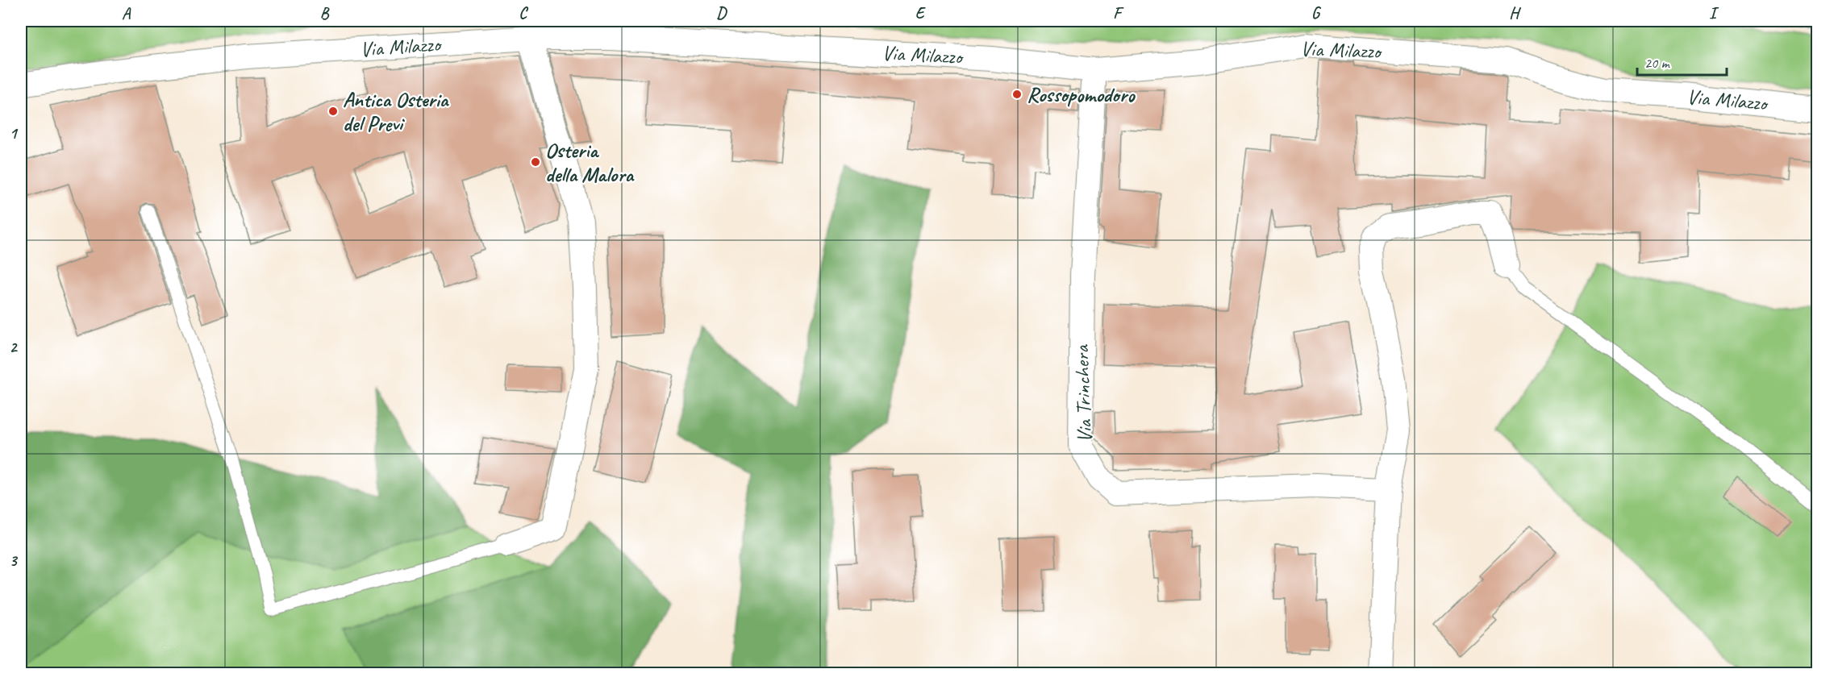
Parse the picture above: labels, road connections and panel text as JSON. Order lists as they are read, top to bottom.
{
  "streets": {
    "street": ["Via Milazzo", "Via Trinchera"]
  },
  "crossings": [
    ["Via Milazzo", "Via Trinchera"]
  ],
  "places": ["Rossopomodoro", "Antica Osteria del Previ", "Osteria della Malora"],
  "scale_bar": "20 m",
  "grid": {
    "columns": [
      "A",
      "B",
      "C",
      "D",
      "E",
      "F",
      "G",
      "H",
      "I"
    ],
    "rows": ["1", "2", "3"]
  }
}
